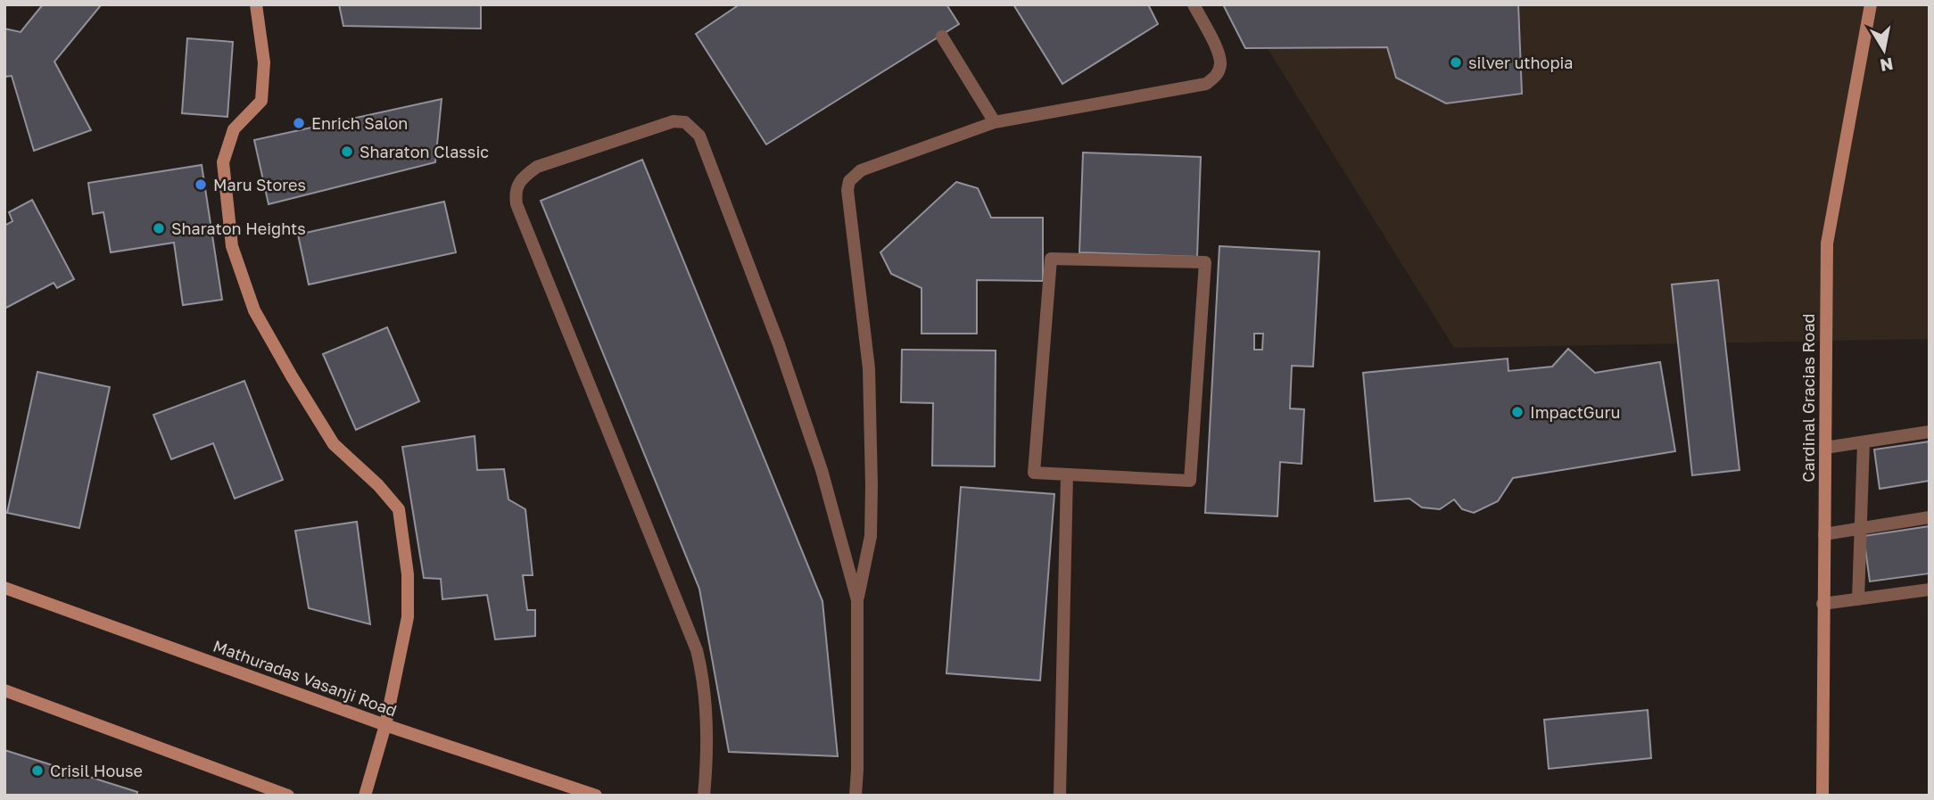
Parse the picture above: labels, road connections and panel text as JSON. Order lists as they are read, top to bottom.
{
  "streets": {
    "street": ["Cardinal Gracias Road", "Mathuradas Vasanji Road"]
  },
  "places": [
    "silver uthopia",
    "Enrich Salon",
    "Sharaton Classic",
    "Maru Stores",
    "Sharaton Heights",
    "ImpactGuru",
    "Crisil House"
  ],
  "north": "bottom"
}
